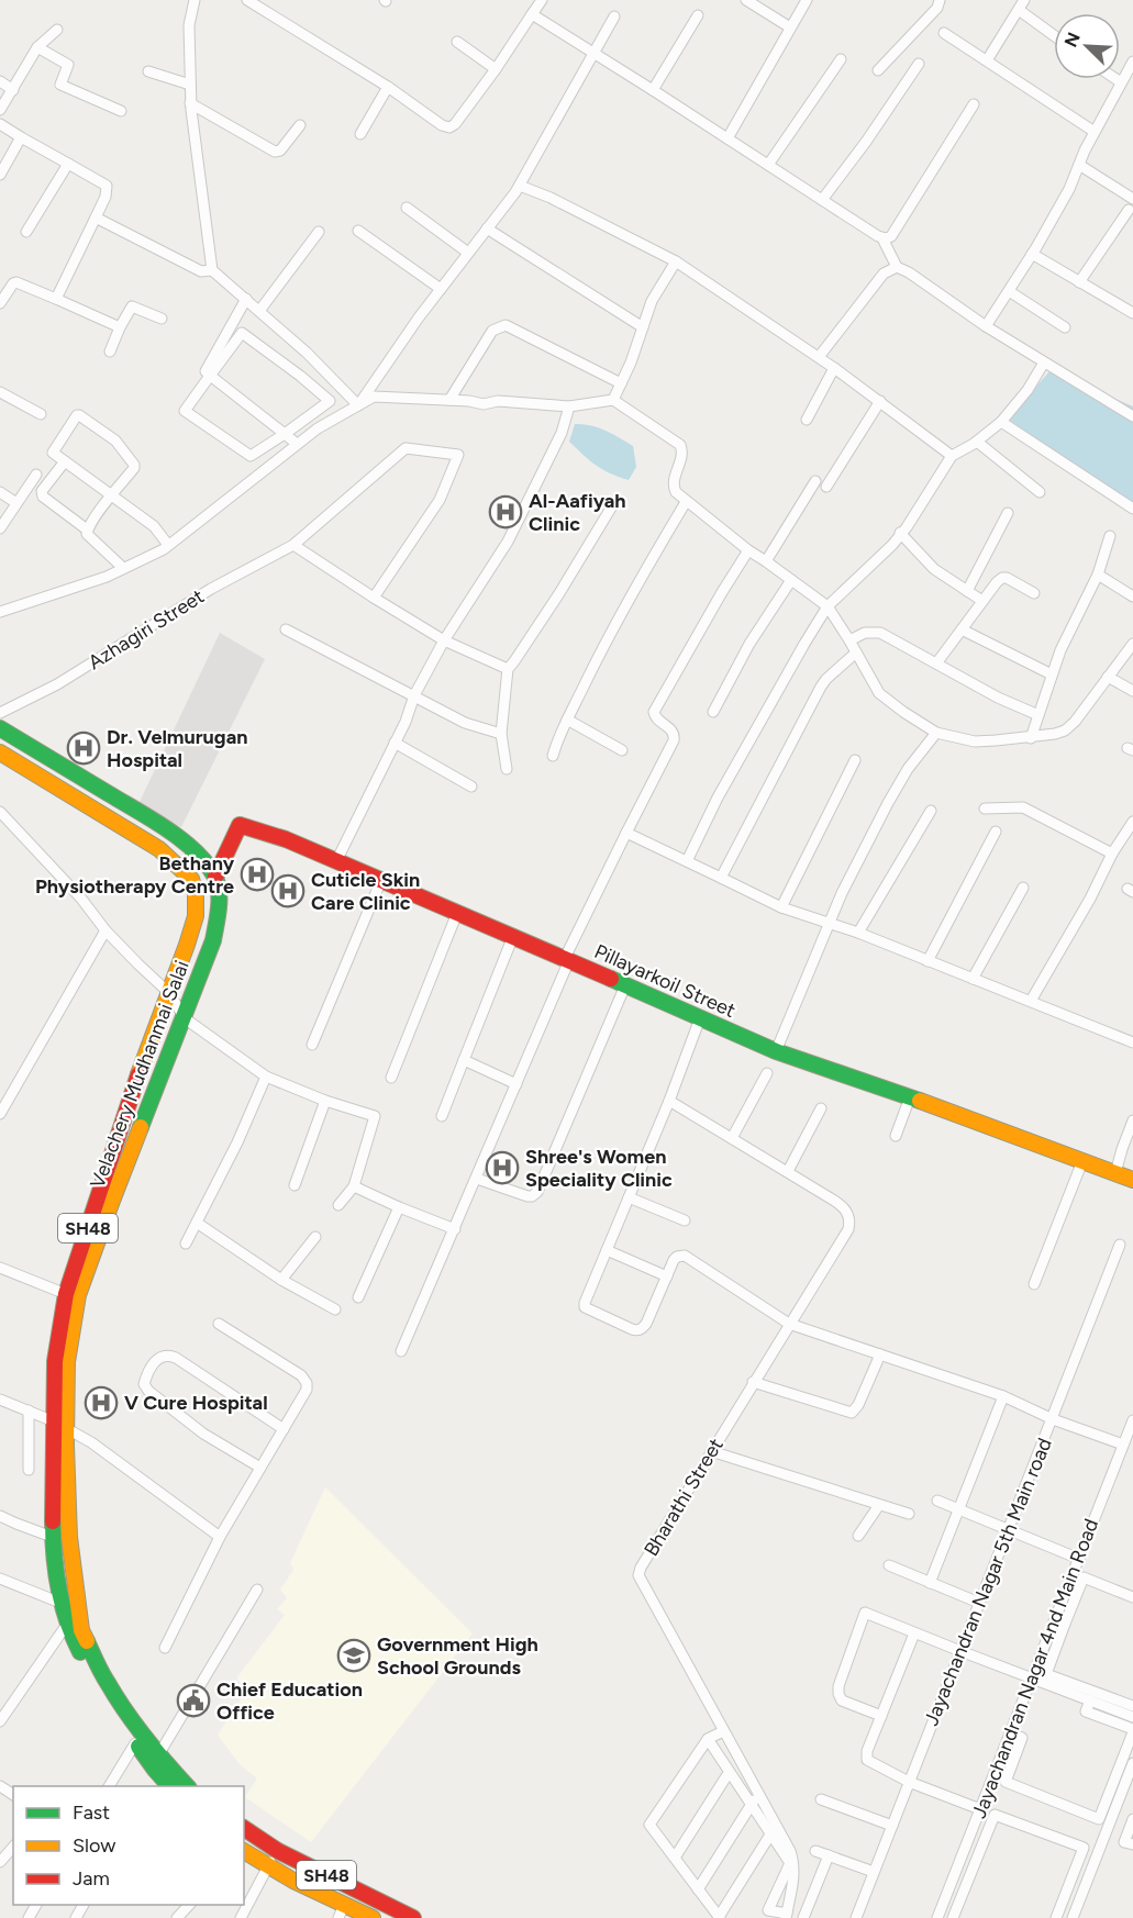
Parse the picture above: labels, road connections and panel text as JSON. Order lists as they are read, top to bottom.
{
  "streets": {
    "main road": ["Pillayarkoil Street", "Velachery Mudhanmai Salai", "SH48"],
    "street": [
      "Azhagiri Street",
      "Bharathi Street",
      "Jayachandran Nagar 5th Main road",
      "Jayachandran Nagar 4nd Main Road"
    ]
  },
  "crossings": [
    ["Pillayarkoil Street", "Velachery Mudhanmai Salai"]
  ],
  "places": {
    "hospital": [
      "Al-Aafiyah Clinic",
      "Dr. Velmurugan Hospital",
      "Bethany Physiotherapy Centre",
      "Cuticle Skin Care Clinic",
      "Shree's Women Speciality Clinic",
      "V Cure Hospital"
    ],
    "school or university": ["Government High School Grounds"],
    "public building": ["Chief Education Office"]
  },
  "legend": ["Fast", "Slow", "Jam"],
  "north": "top left"
}
